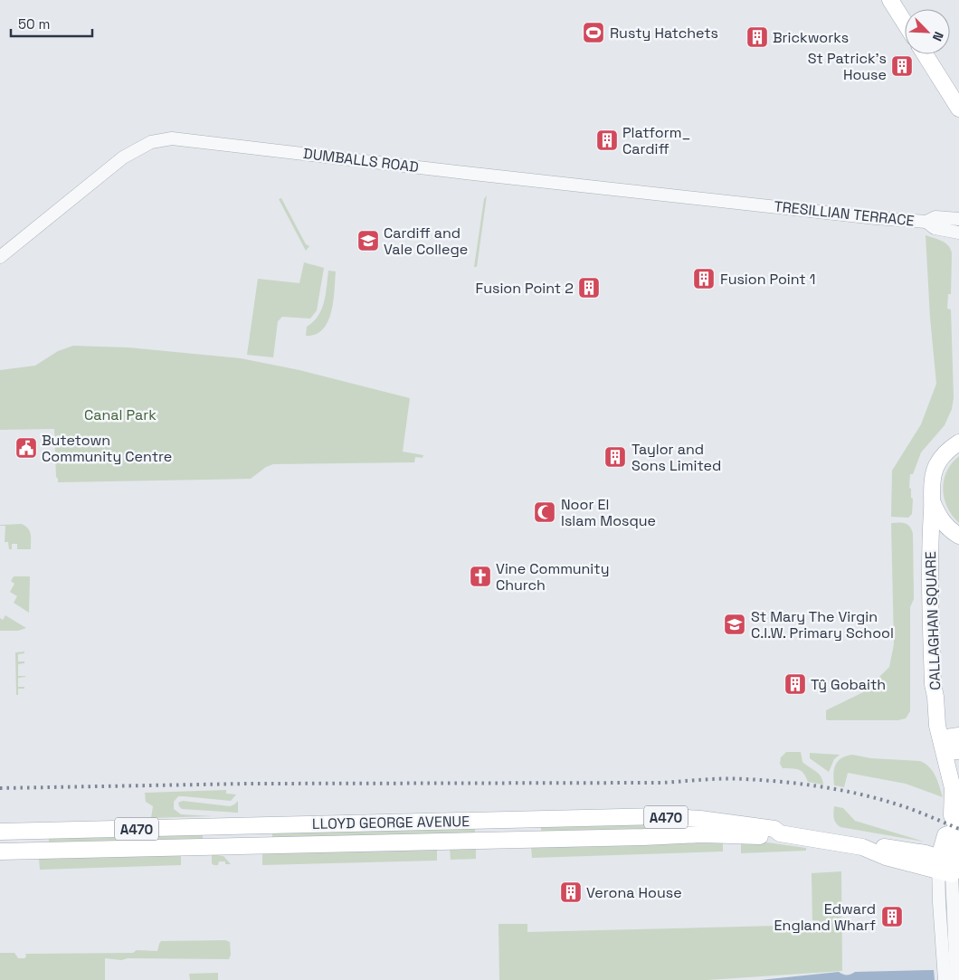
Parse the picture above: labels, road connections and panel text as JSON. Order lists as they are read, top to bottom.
{
  "streets": {
    "main road": ["CALLAGHAN SQUARE", "A470", "LLOYD GEORGE AVENUE"],
    "street": ["DUMBALLS ROAD", "TRESILLIAN TERRACE"]
  },
  "crossings": [
    ["DUMBALLS ROAD", "TRESILLIAN TERRACE"]
  ],
  "parks": ["Canal Park"],
  "places": {
    "sports": ["Rusty Hatchets"],
    "building": [
      "Brickworks",
      "St Patrick's House",
      "Platform_ Cardiff",
      "Fusion Point 1",
      "Fusion Point 2",
      "Taylor and Sons Limited",
      "Tŷ Gobaith",
      "Verona House",
      "Edward England Wharf"
    ],
    "school or university": ["Cardiff and Vale College", "St Mary The Virgin C.I.W. Primary School"],
    "public building": ["Butetown Community Centre"],
    "mosque": ["Noor El Islam Mosque"],
    "church": ["Vine Community Church"]
  },
  "scale_bar": "50 m",
  "north": "bottom right"
}
